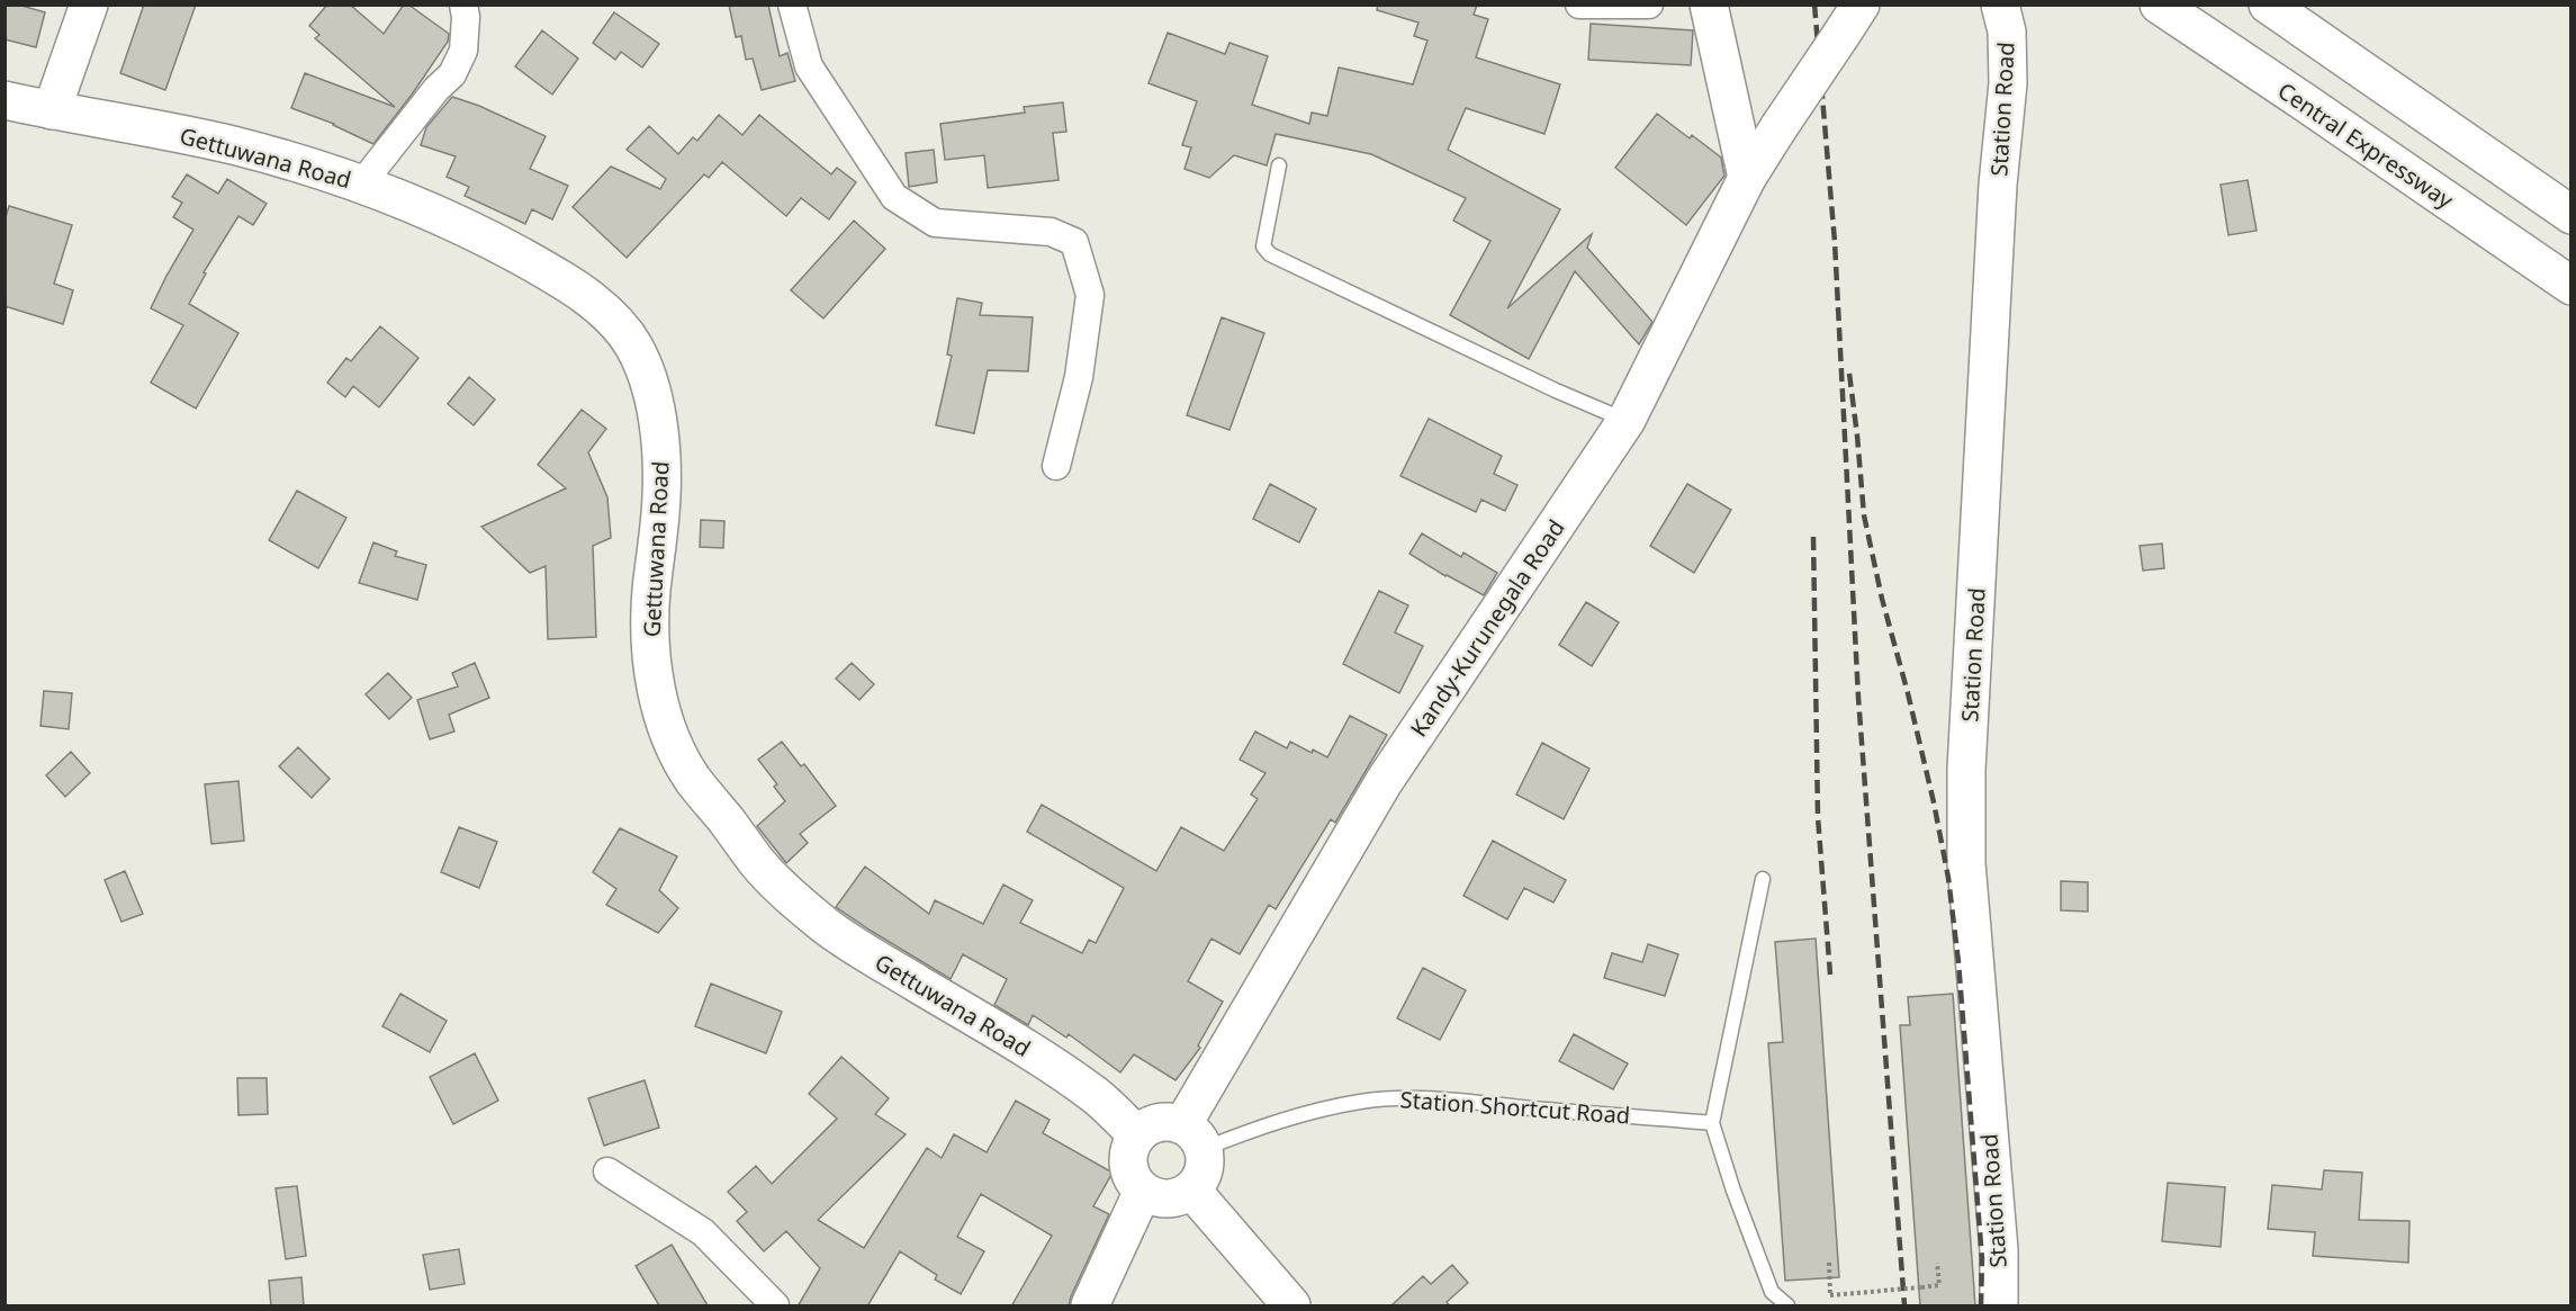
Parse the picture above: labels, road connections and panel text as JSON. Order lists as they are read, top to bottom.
{
  "streets": {
    "main road": [
      "Station Road",
      "Central Expressway",
      "Gettuwana Road",
      "Kandy-Kurunegala Road"
    ],
    "lane": ["Station Shortcut Road"]
  },
  "crossings": [
    ["Gettuwana Road", "Kandy-Kurunegala Road"],
    ["Gettuwana Road", "Station Shortcut Road"],
    ["Kandy-Kurunegala Road", "Station Shortcut Road"]
  ]
}
